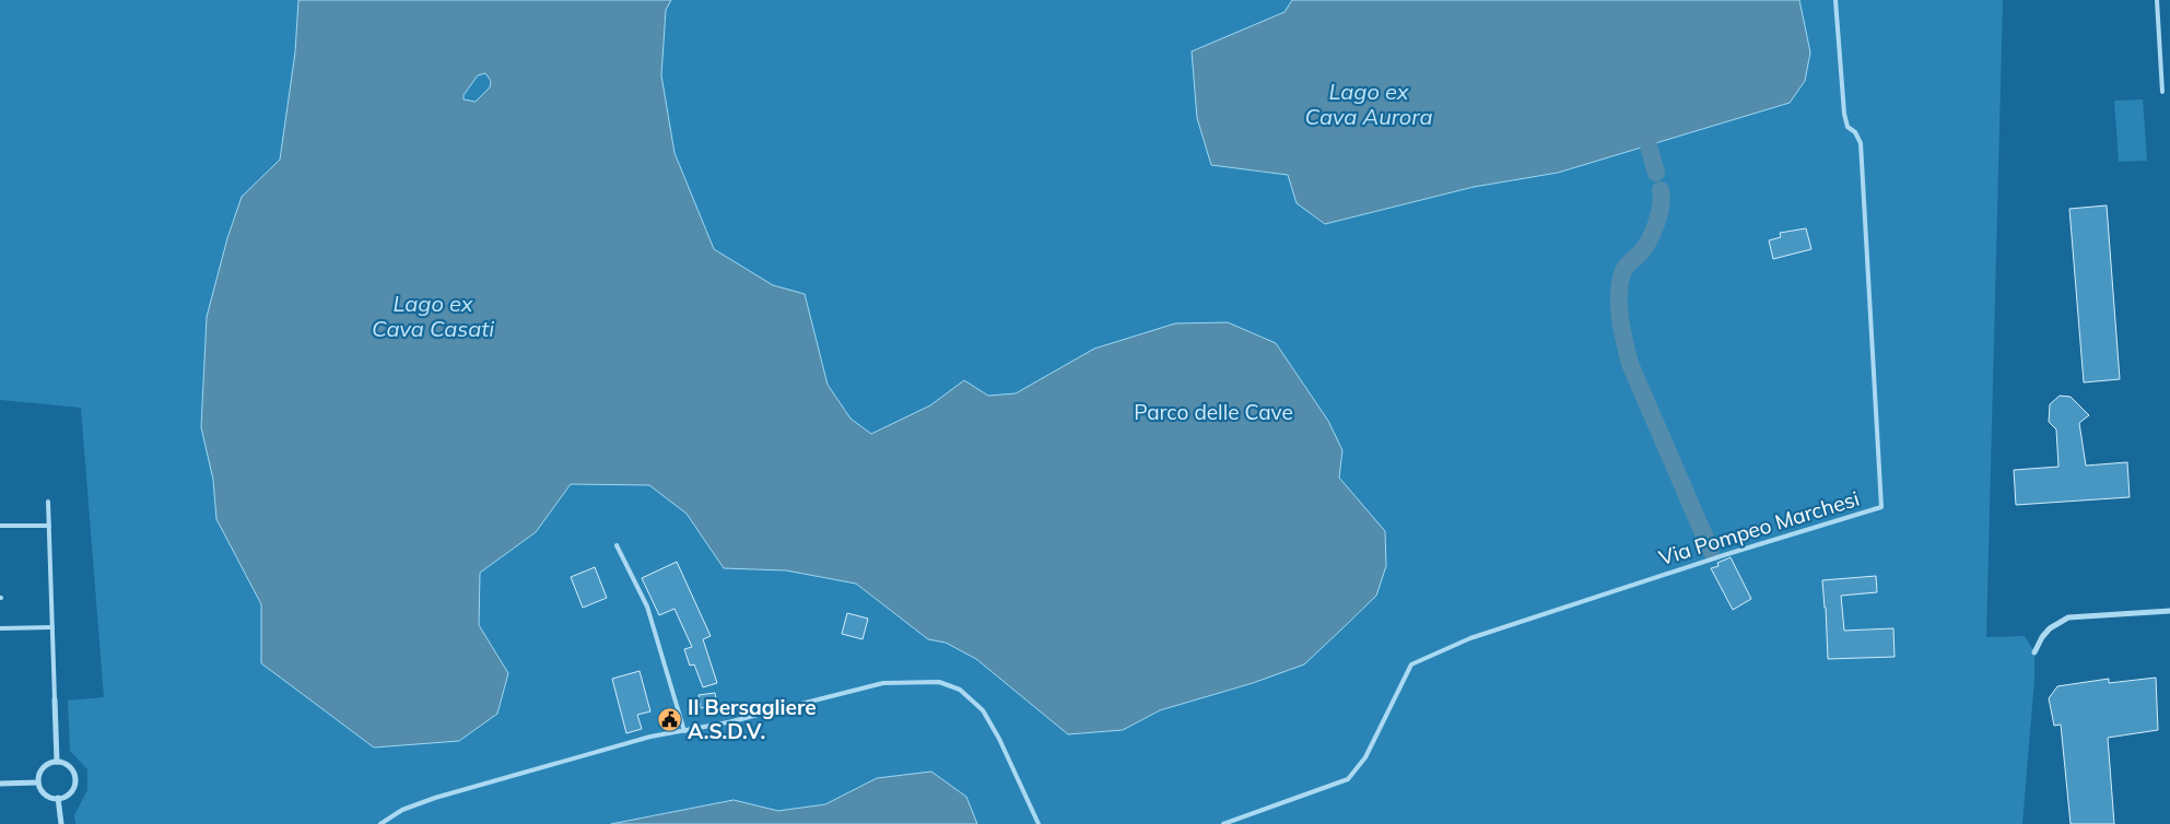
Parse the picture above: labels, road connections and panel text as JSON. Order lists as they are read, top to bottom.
{
  "streets": {
    "lane": ["Via Pompeo Marchesi"]
  },
  "water": ["Lago ex Cava Aurora", "Lago ex Cava Casati"],
  "parks": ["Parco delle Cave"],
  "places": {
    "public building": ["Il Bersagliere A.S.D.V."]
  }
}
